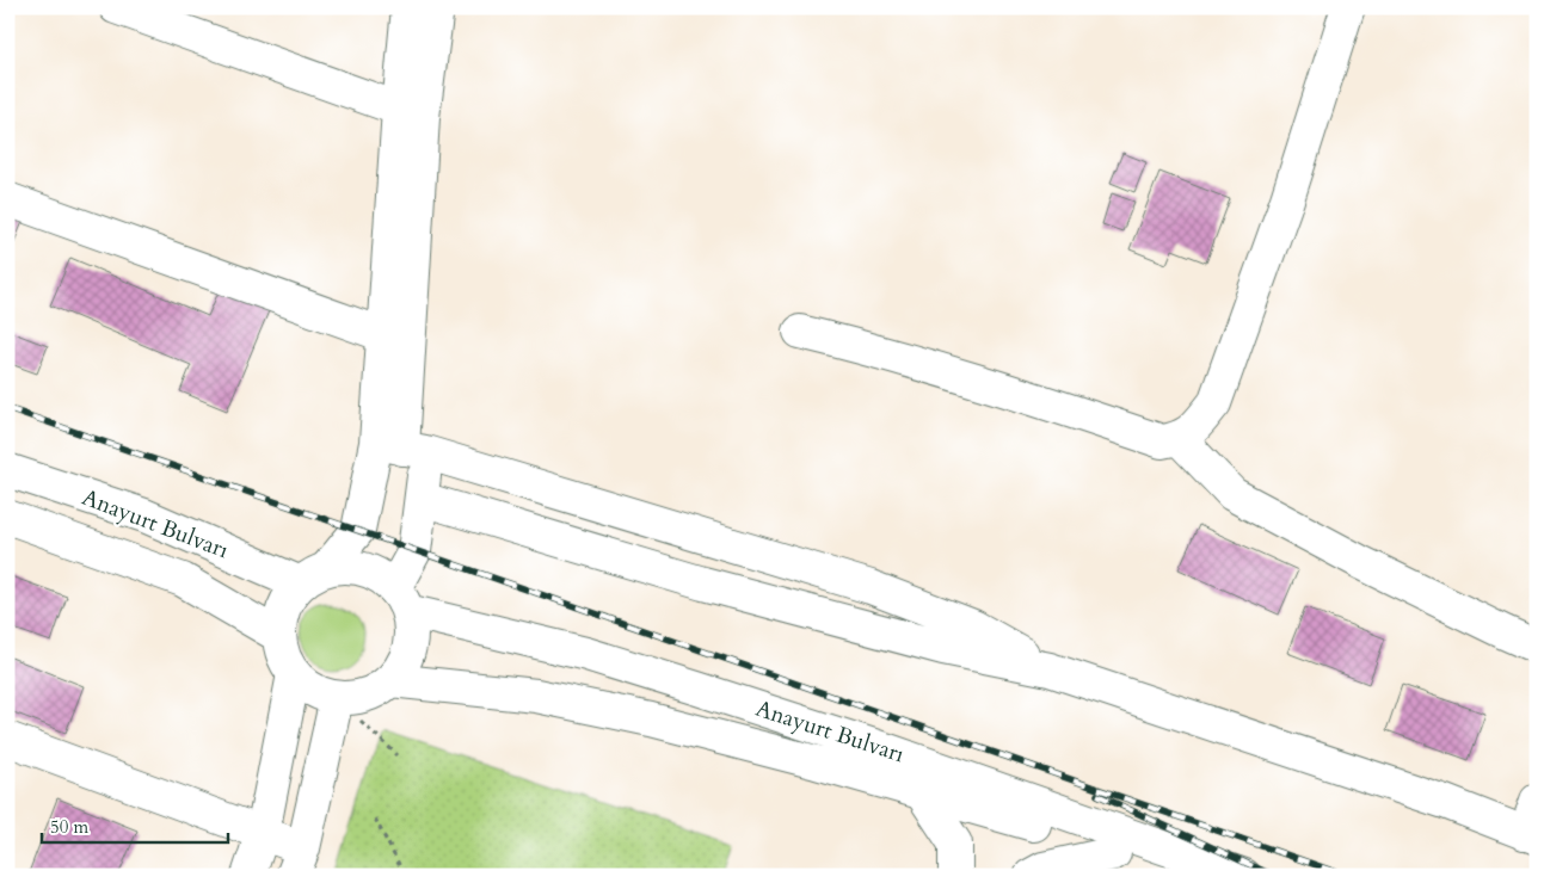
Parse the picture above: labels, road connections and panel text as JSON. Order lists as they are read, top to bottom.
{
  "streets": {
    "street": ["Anayurt Bulvarı"]
  },
  "scale_bar": "50 m"
}
